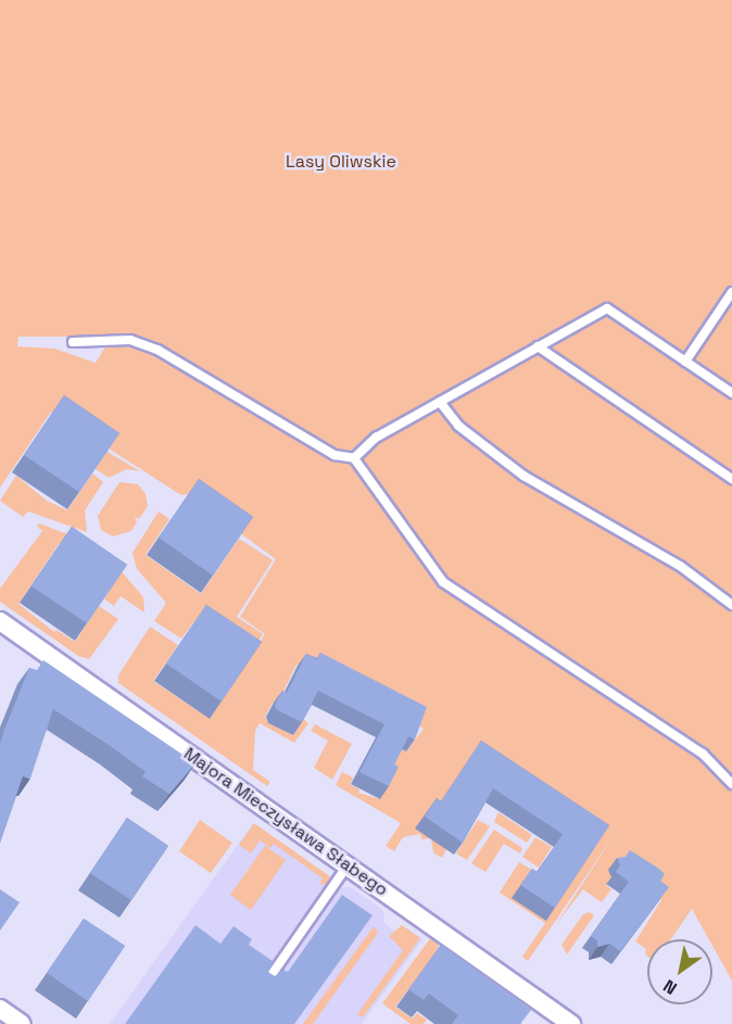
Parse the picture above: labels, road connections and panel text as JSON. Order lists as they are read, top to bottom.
{
  "streets": {
    "street": ["Majora Mieczysława Słabego"]
  },
  "parks": ["Lasy Oliwskie"],
  "north": "bottom left"
}
